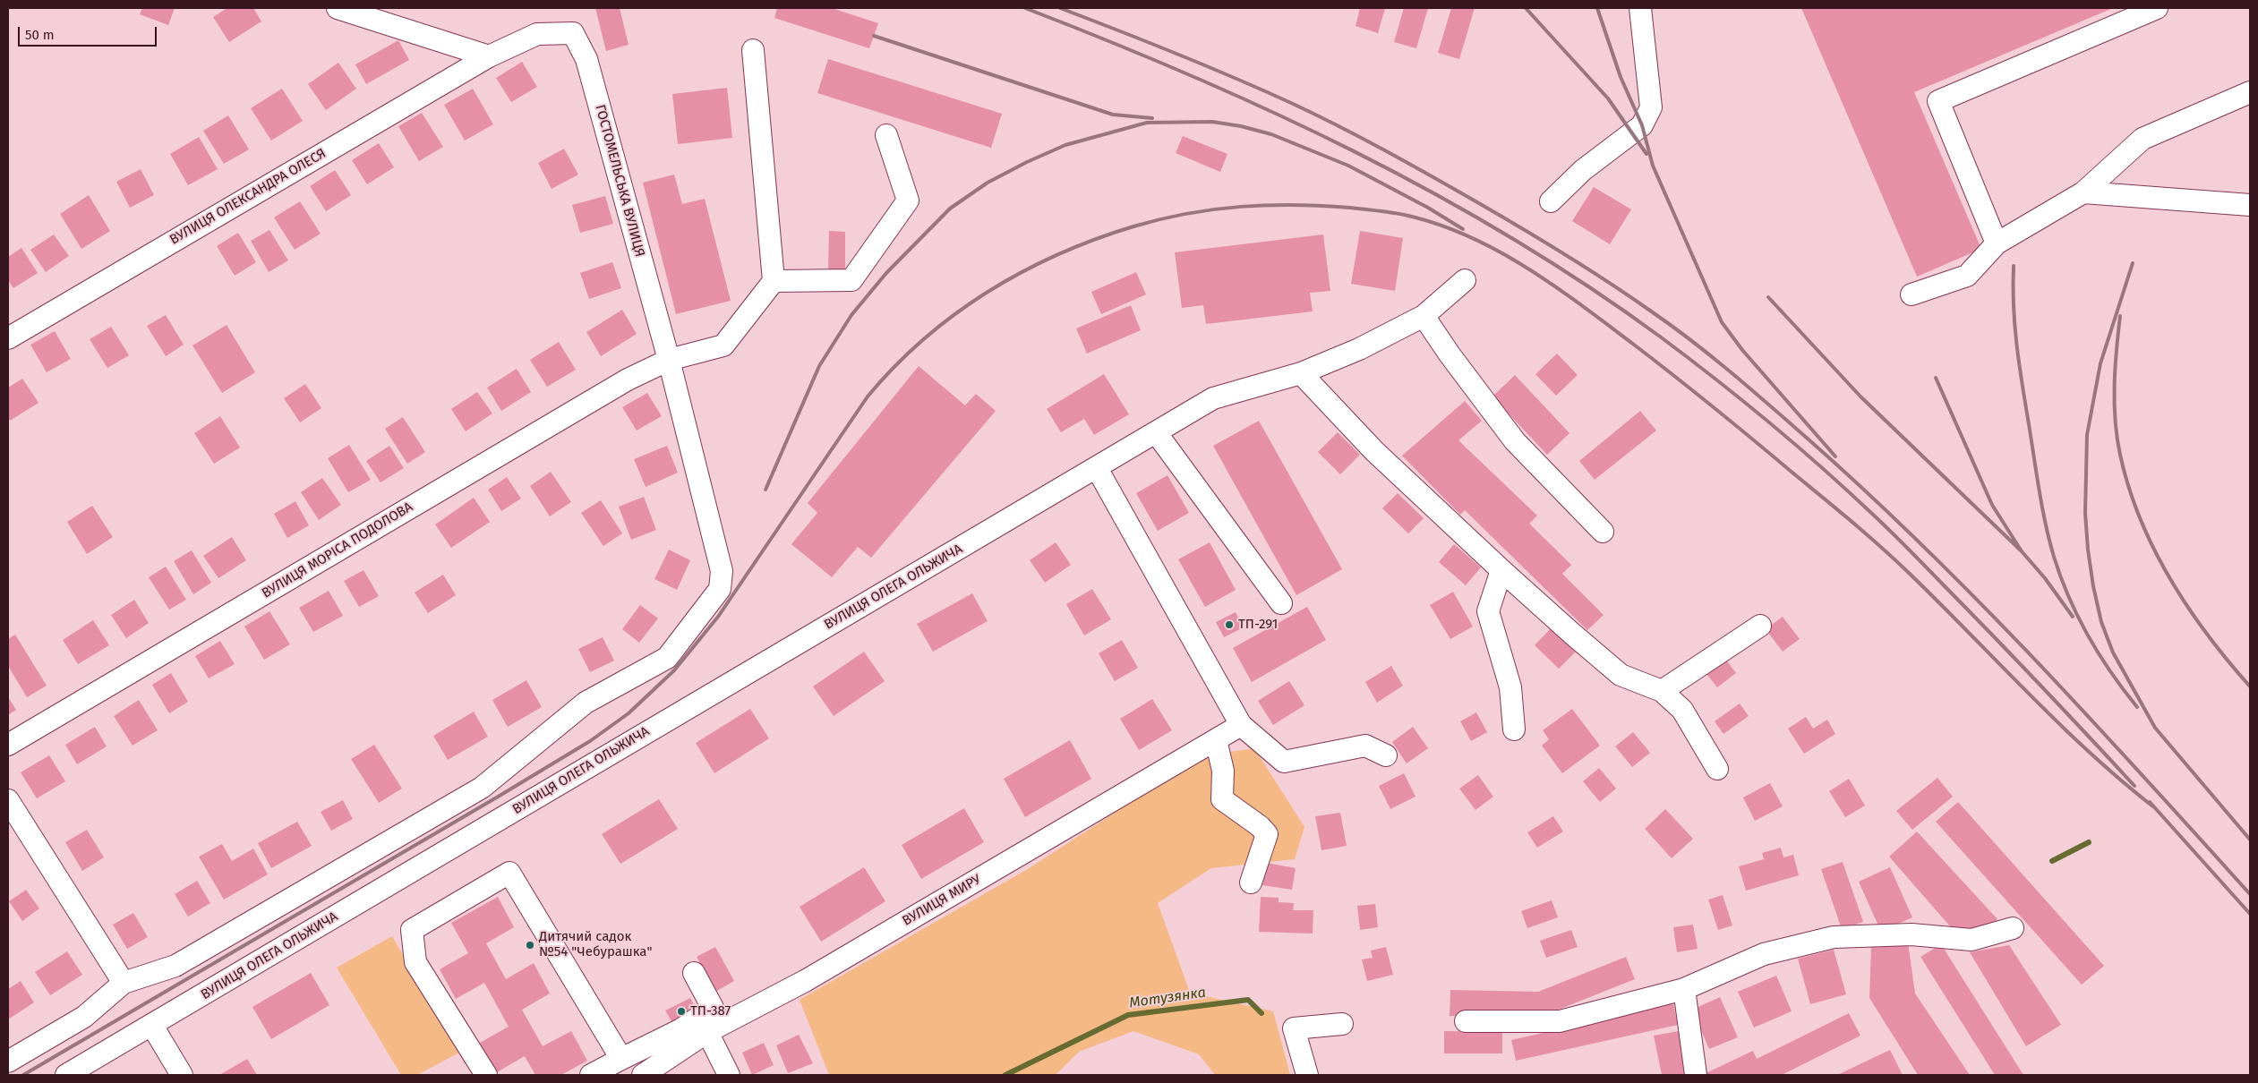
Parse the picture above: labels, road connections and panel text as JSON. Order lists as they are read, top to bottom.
{
  "streets": {
    "street": [
      "ГОСТОМЕЛЬСЬКА ВУЛИЦЯ",
      "ВУЛИЦЯ ОЛЕКСАНДРА ОЛЕСЯ",
      "ВУЛИЦЯ МОРІСА ПОДОЛОВА",
      "ВУЛИЦЯ ОЛЕГА ОЛЬЖИЧА",
      "ВУЛИЦЯ МИРУ"
    ]
  },
  "crossings": [
    ["ГОСТОМЕЛЬСЬКА ВУЛИЦЯ", "ВУЛИЦЯ ОЛЕКСАНДРА ОЛЕСЯ"],
    ["ГОСТОМЕЛЬСЬКА ВУЛИЦЯ", "ВУЛИЦЯ МОРІСА ПОДОЛОВА"]
  ],
  "water": ["Мотузянка"],
  "places": ["ТП-291", "Дитячий садок №54 \"Чебурашка\"", "ТП-387"],
  "scale_bar": "50 m"
}
